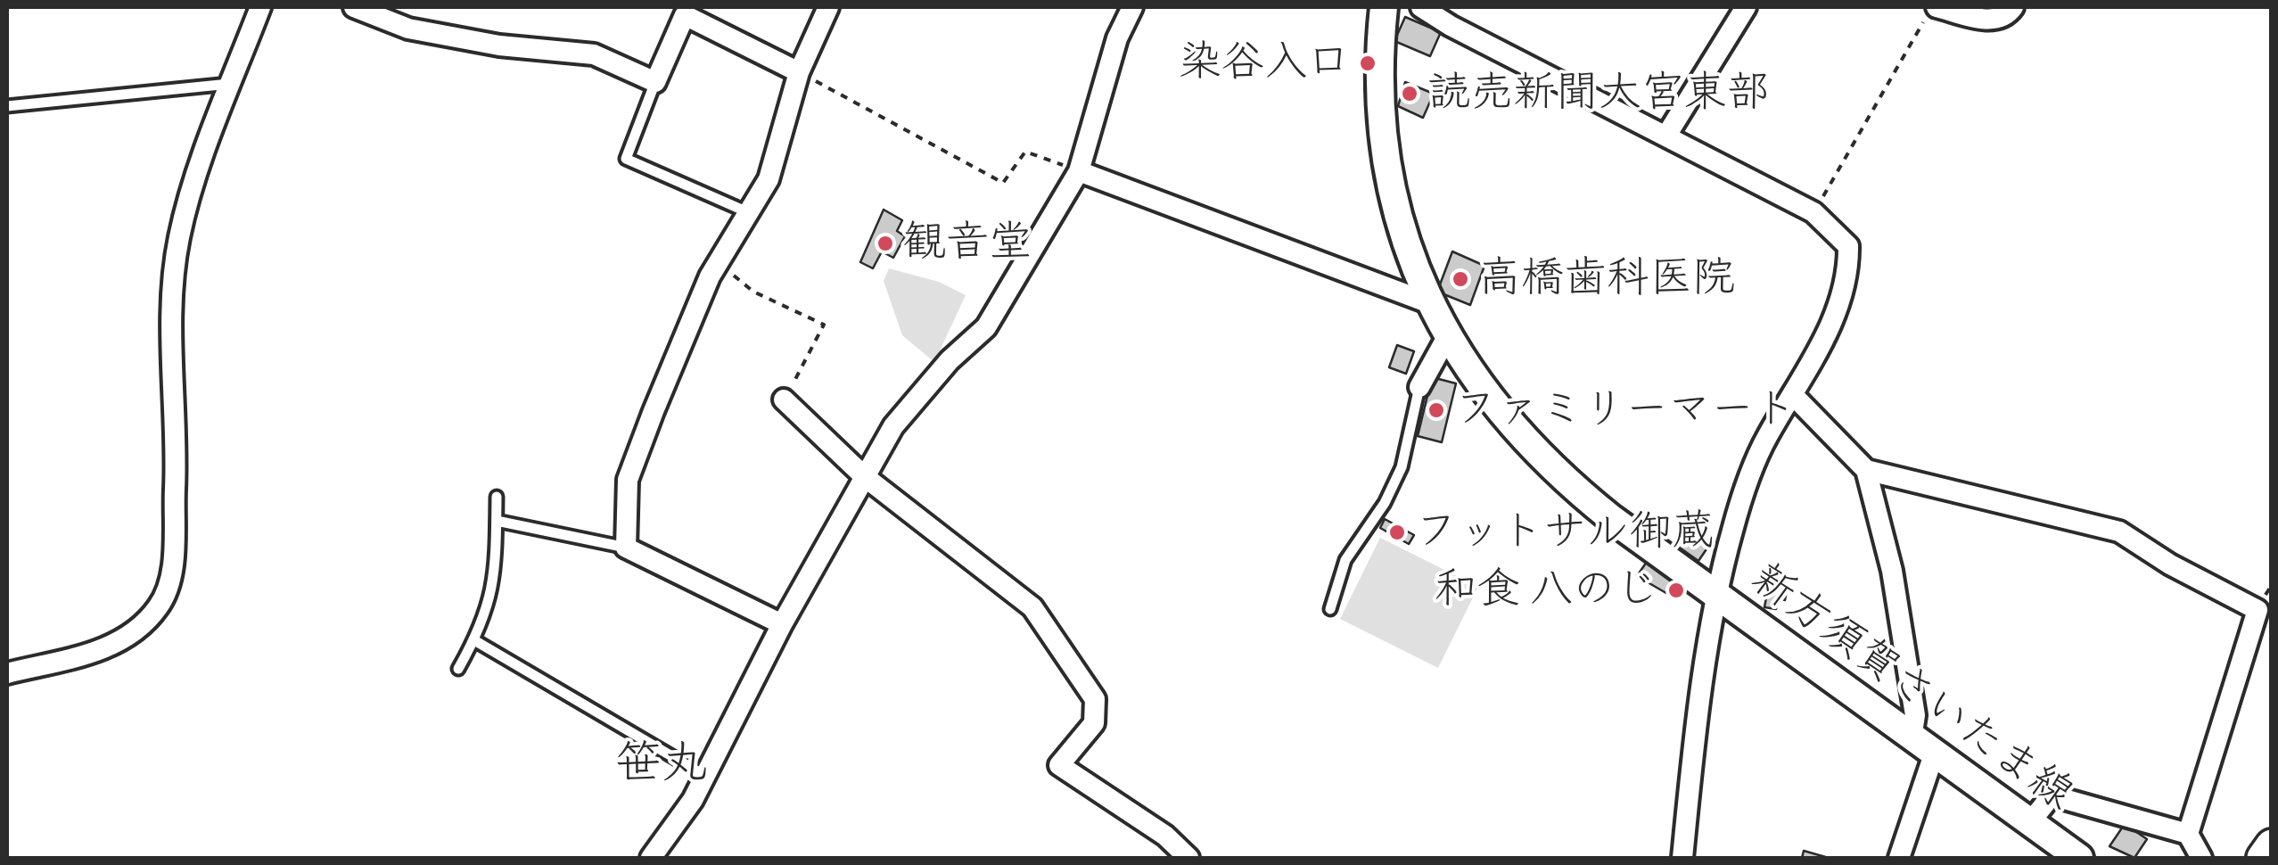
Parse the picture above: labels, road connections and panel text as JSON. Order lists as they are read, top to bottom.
{
  "streets": {
    "main road": ["新方須賀さいたま線"]
  },
  "districts": ["笹丸"],
  "places": [
    "染谷入口",
    "読売新聞大宮東部",
    "観音堂",
    "高橋歯科医院",
    "ファミリーマート",
    "フットサル御蔵",
    "和食 八のじ"
  ]
}
